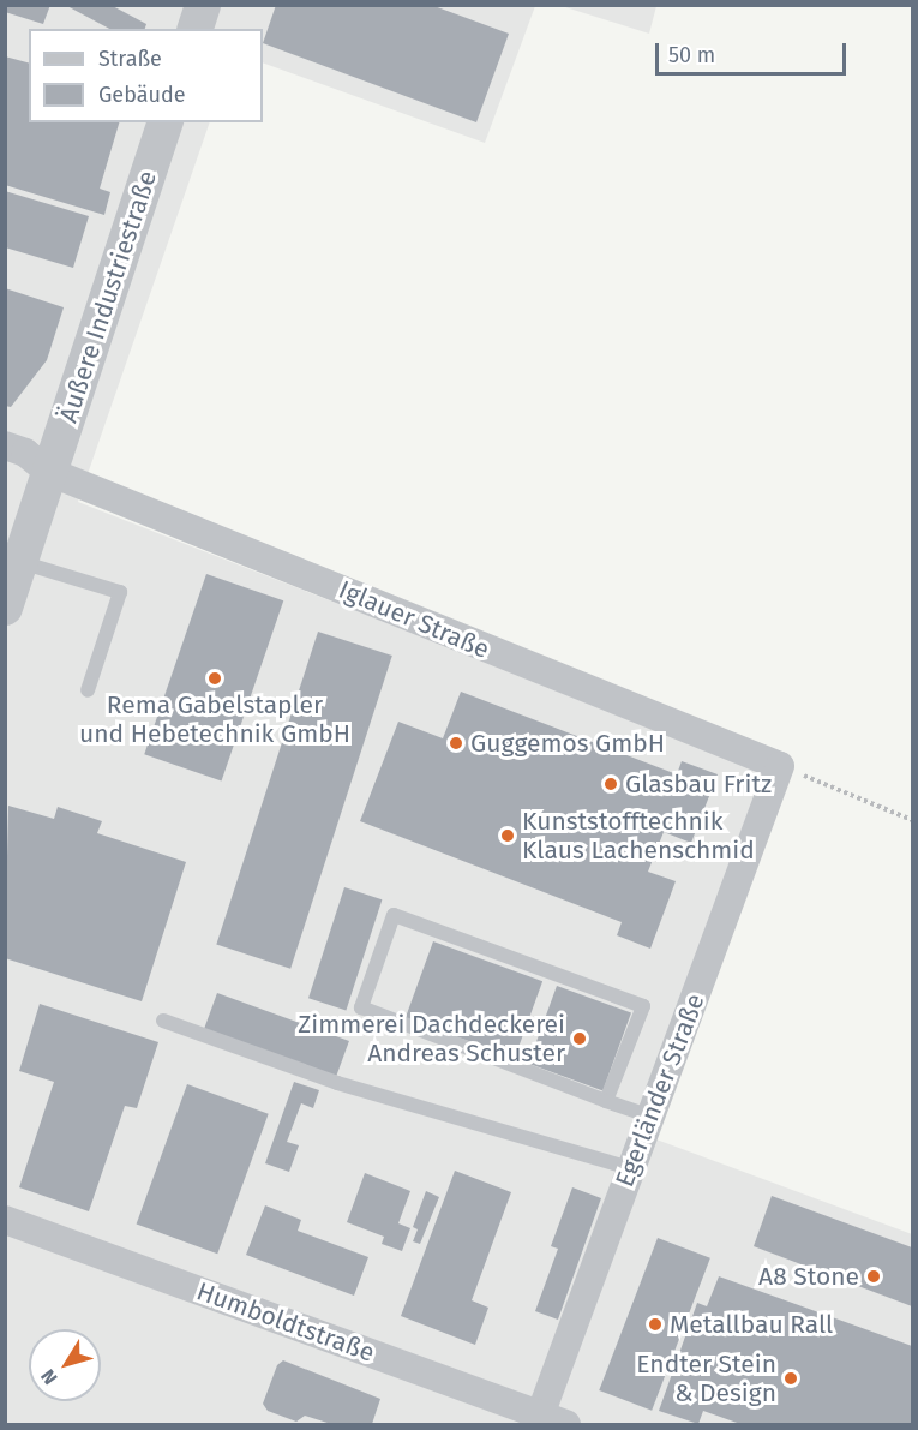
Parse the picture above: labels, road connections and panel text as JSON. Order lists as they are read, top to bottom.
{
  "streets": {
    "street": [
      "Äußere Industriestraße",
      "Iglauer Straße",
      "Egerländer Straße",
      "Humboldtstraße"
    ]
  },
  "crossings": [
    ["Äußere Industriestraße", "Iglauer Straße"],
    ["Iglauer Straße", "Egerländer Straße"],
    ["Egerländer Straße", "Humboldtstraße"]
  ],
  "places": [
    "Rema Gabelstapler und Hebetechnik GmbH",
    "Guggemos GmbH",
    "Glasbau Fritz",
    "Kunststofftechnik Klaus Lachenschmid",
    "Zimmerei Dachdeckerei Andreas Schuster",
    "A8 Stone",
    "Metallbau Rall",
    "Endter Stein & Design"
  ],
  "legend": ["Straße", "Gebäude"],
  "scale_bar": "50 m",
  "north": "bottom left"
}
